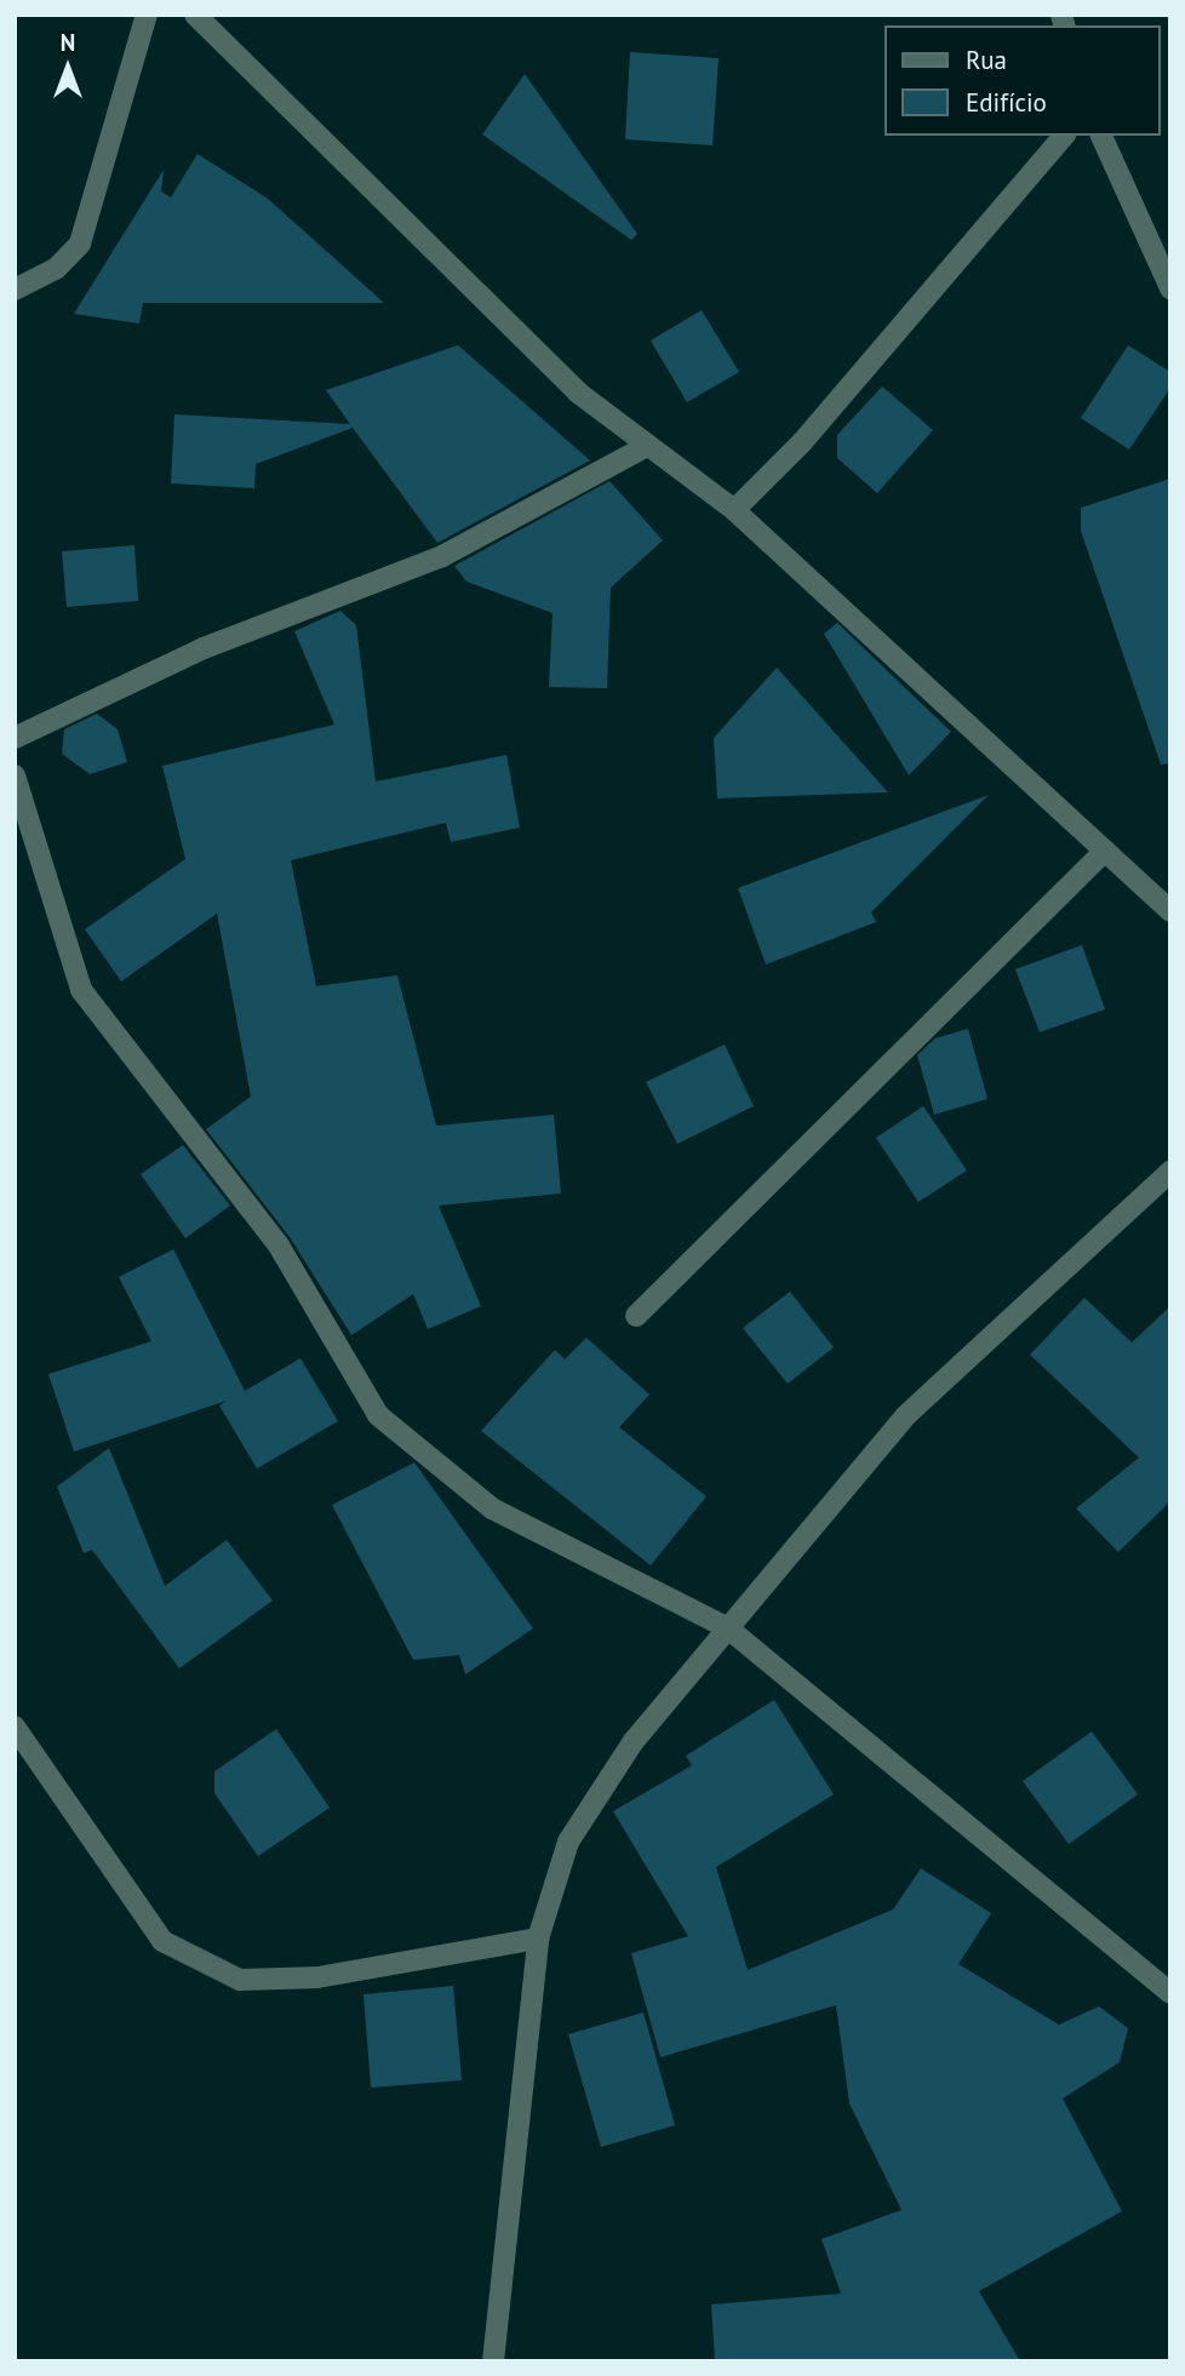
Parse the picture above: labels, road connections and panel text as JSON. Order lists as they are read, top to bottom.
{
  "legend": ["Rua", "Edifício"],
  "north": "top"
}
